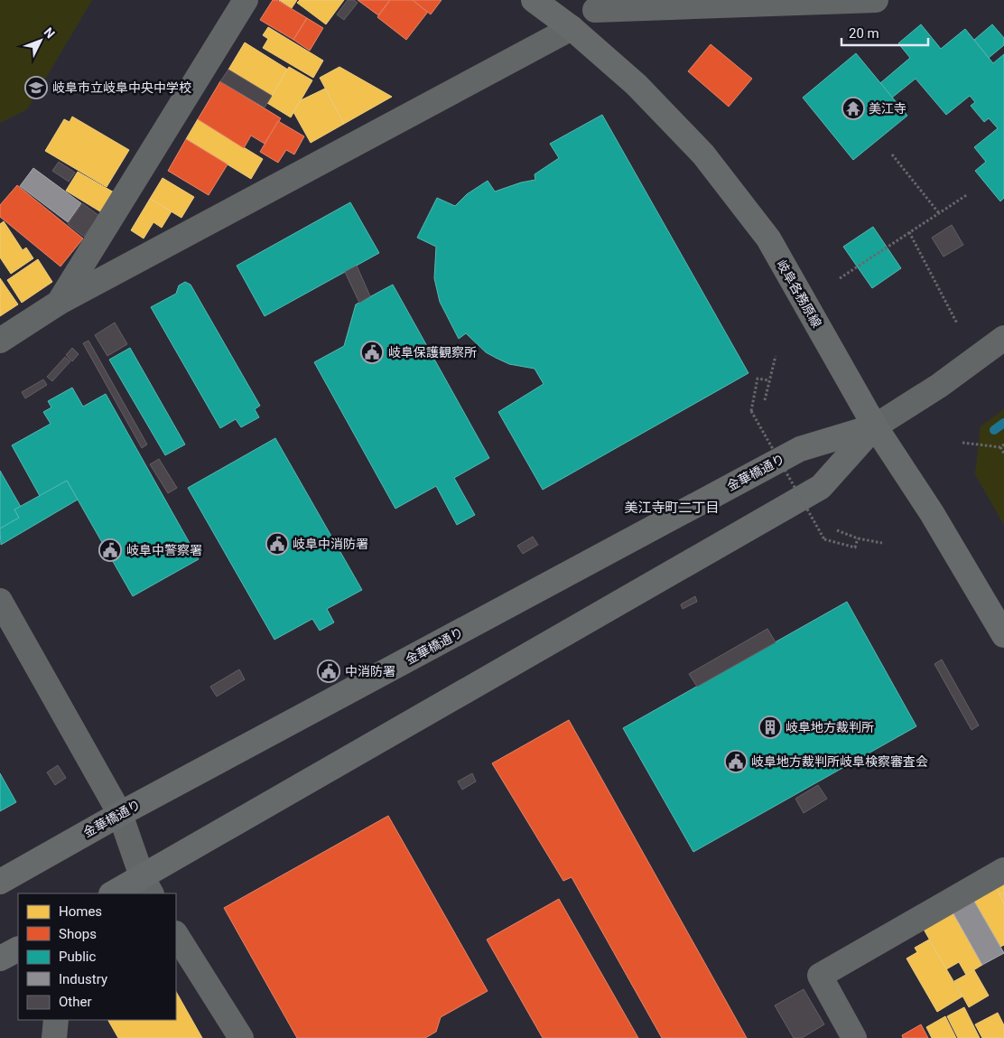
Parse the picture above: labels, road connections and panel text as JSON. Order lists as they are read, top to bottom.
{
  "streets": {
    "main road": ["岐阜各務原線", "金華橋通り"]
  },
  "crossings": [
    ["岐阜各務原線", "金華橋通り"]
  ],
  "districts": ["美江寺町二丁目"],
  "places": {
    "school or university": ["岐阜市立岐阜中央中学校"],
    "temple": ["美江寺"],
    "public building": [
      "岐阜保護観察所",
      "岐阜中消防署",
      "岐阜中警察署",
      "中消防署",
      "岐阜地方裁判所岐阜検察審査会"
    ],
    "building": ["岐阜地方裁判所"]
  },
  "legend": [
    "Homes",
    "Shops",
    "Public",
    "Industry",
    "Other"
  ],
  "scale_bar": "20 m",
  "north": "top right"
}
